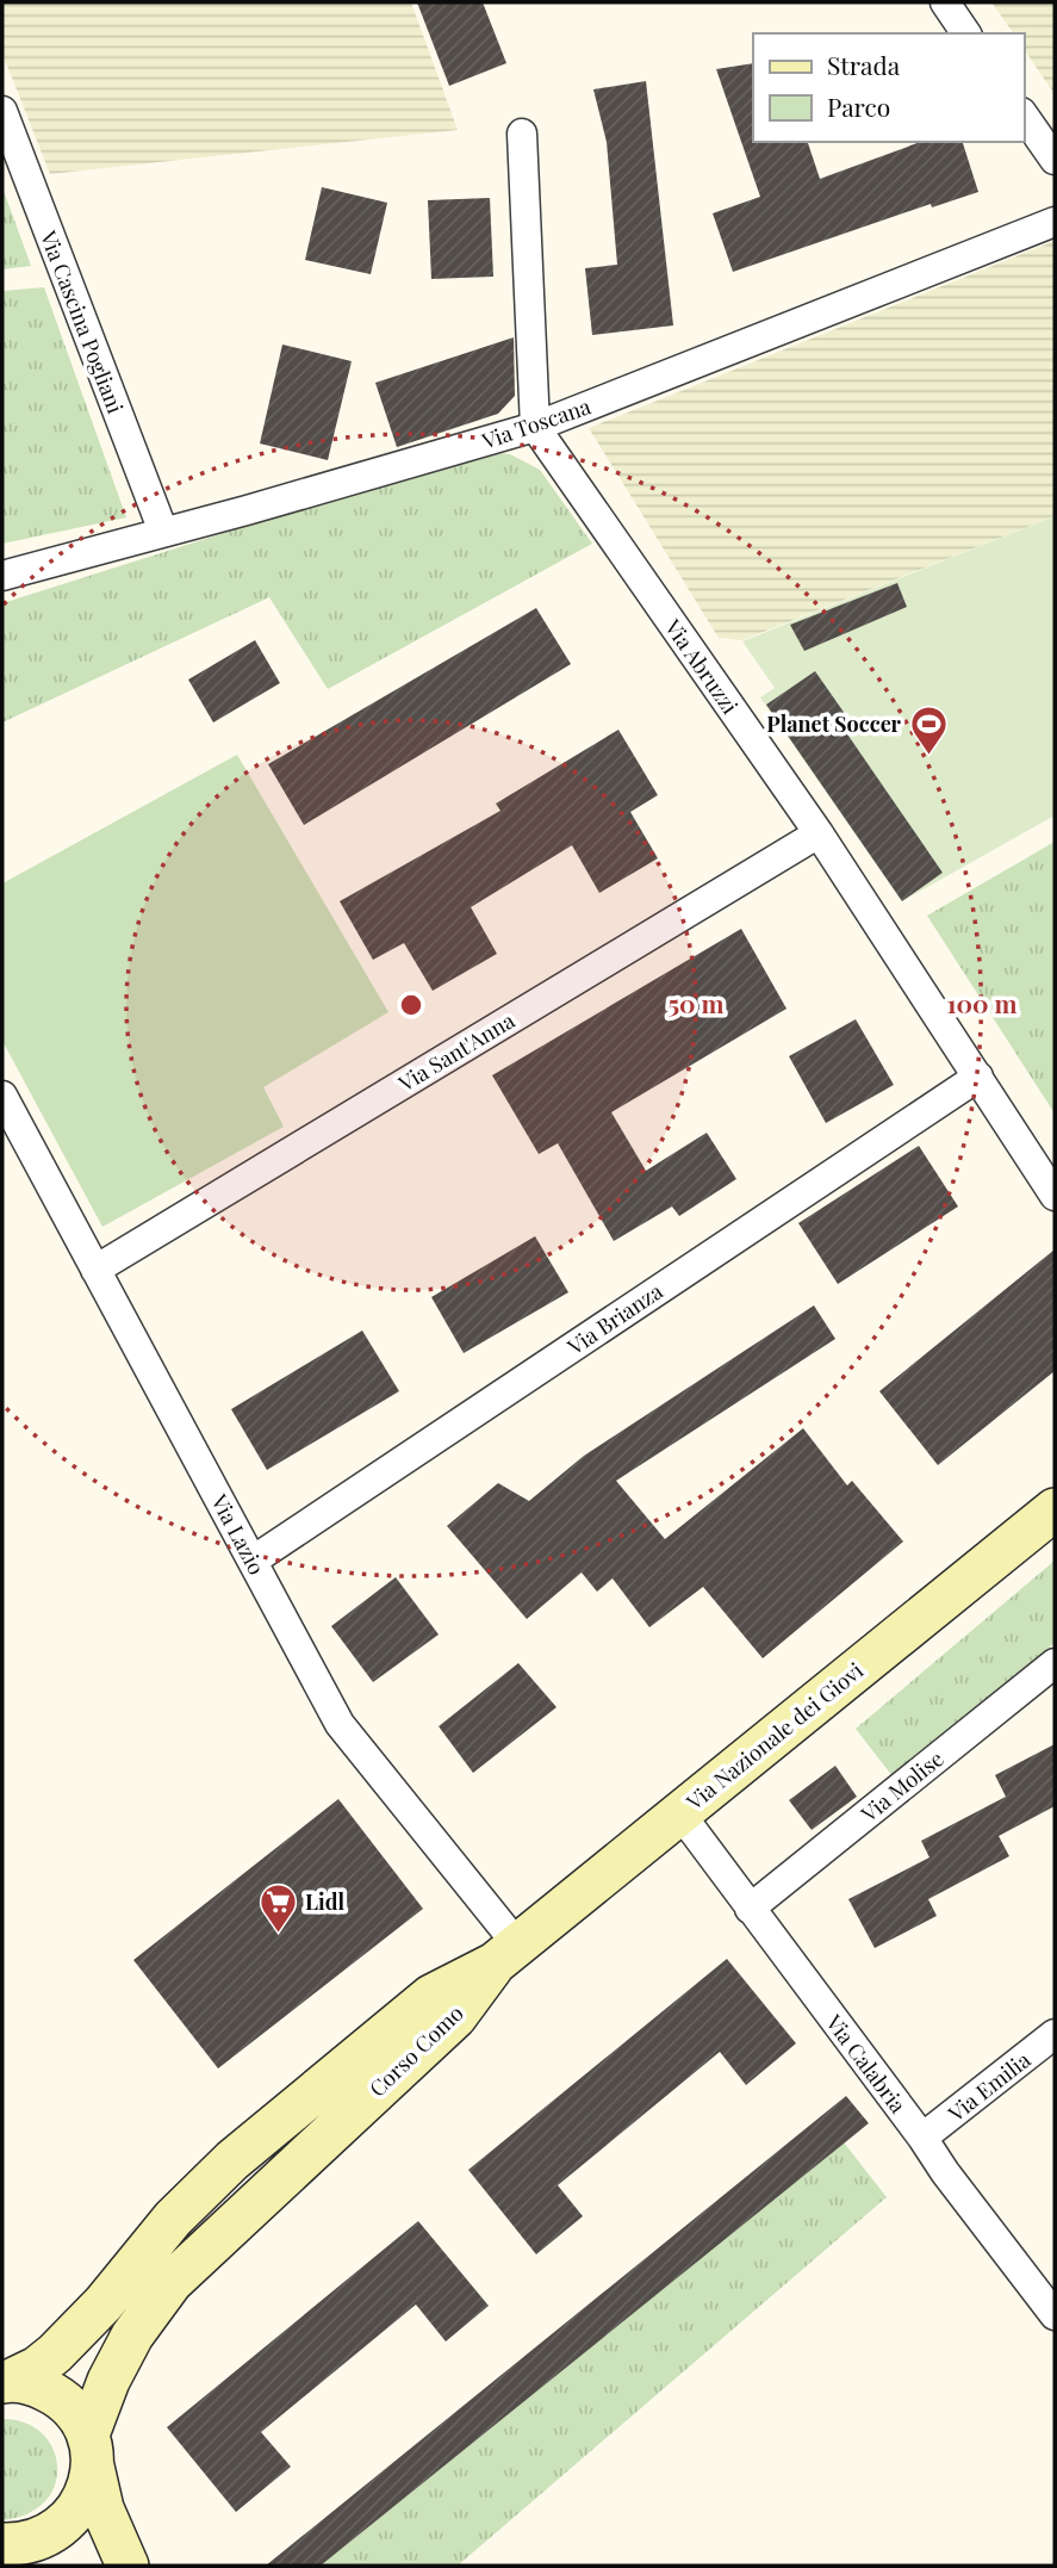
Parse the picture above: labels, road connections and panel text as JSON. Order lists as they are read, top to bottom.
{
  "streets": {
    "main road": ["Via Nazionale dei Giovi", "Corso Como"],
    "street": [
      "Via Cascina Pogliani",
      "Via Toscana",
      "Via Abruzzi",
      "Via Sant'Anna",
      "Via Brianza",
      "Via Lazio",
      "Via Molise",
      "Via Calabria",
      "Via Emilia"
    ]
  },
  "crossings": [
    ["Via Cascina Pogliani", "Via Toscana"],
    ["Via Toscana", "Via Abruzzi"],
    ["Via Abruzzi", "Via Sant'Anna"],
    ["Via Abruzzi", "Via Brianza"],
    ["Via Sant'Anna", "Via Lazio"],
    ["Via Brianza", "Via Lazio"],
    ["Via Lazio", "Via Nazionale dei Giovi"],
    ["Via Lazio", "Corso Como"],
    ["Via Nazionale dei Giovi", "Corso Como"],
    ["Via Nazionale dei Giovi", "Via Calabria"],
    ["Via Molise", "Via Calabria"],
    ["Via Calabria", "Via Emilia"]
  ],
  "places": {
    "sports": ["Planet Soccer"],
    "supermarket": ["Lidl"]
  },
  "legend": ["Strada", "Parco"],
  "rings": ["50 m", "100 m"]
}
